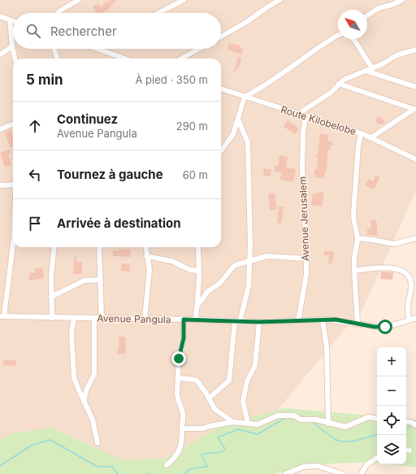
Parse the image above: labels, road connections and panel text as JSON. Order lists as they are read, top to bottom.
{
  "streets": {
    "street": ["Route Kilobelobe", "Avenue Jerusalem", "Avenue Pangula"]
  },
  "crossings": [
    ["Route Kilobelobe", "Avenue Jerusalem"],
    ["Avenue Jerusalem", "Avenue Pangula"]
  ],
  "north": "top left",
  "page": {
    "search": "Rechercher",
    "heading": ["5 min", "À pied · 350 m"],
    "list": [
      ["Continuez", "Avenue Pangula", "290 m"],
      ["Tournez à gauche", "60 m"],
      "Arrivée à destination"
    ],
    "map_buttons": ["+", "−"]
  }
}
